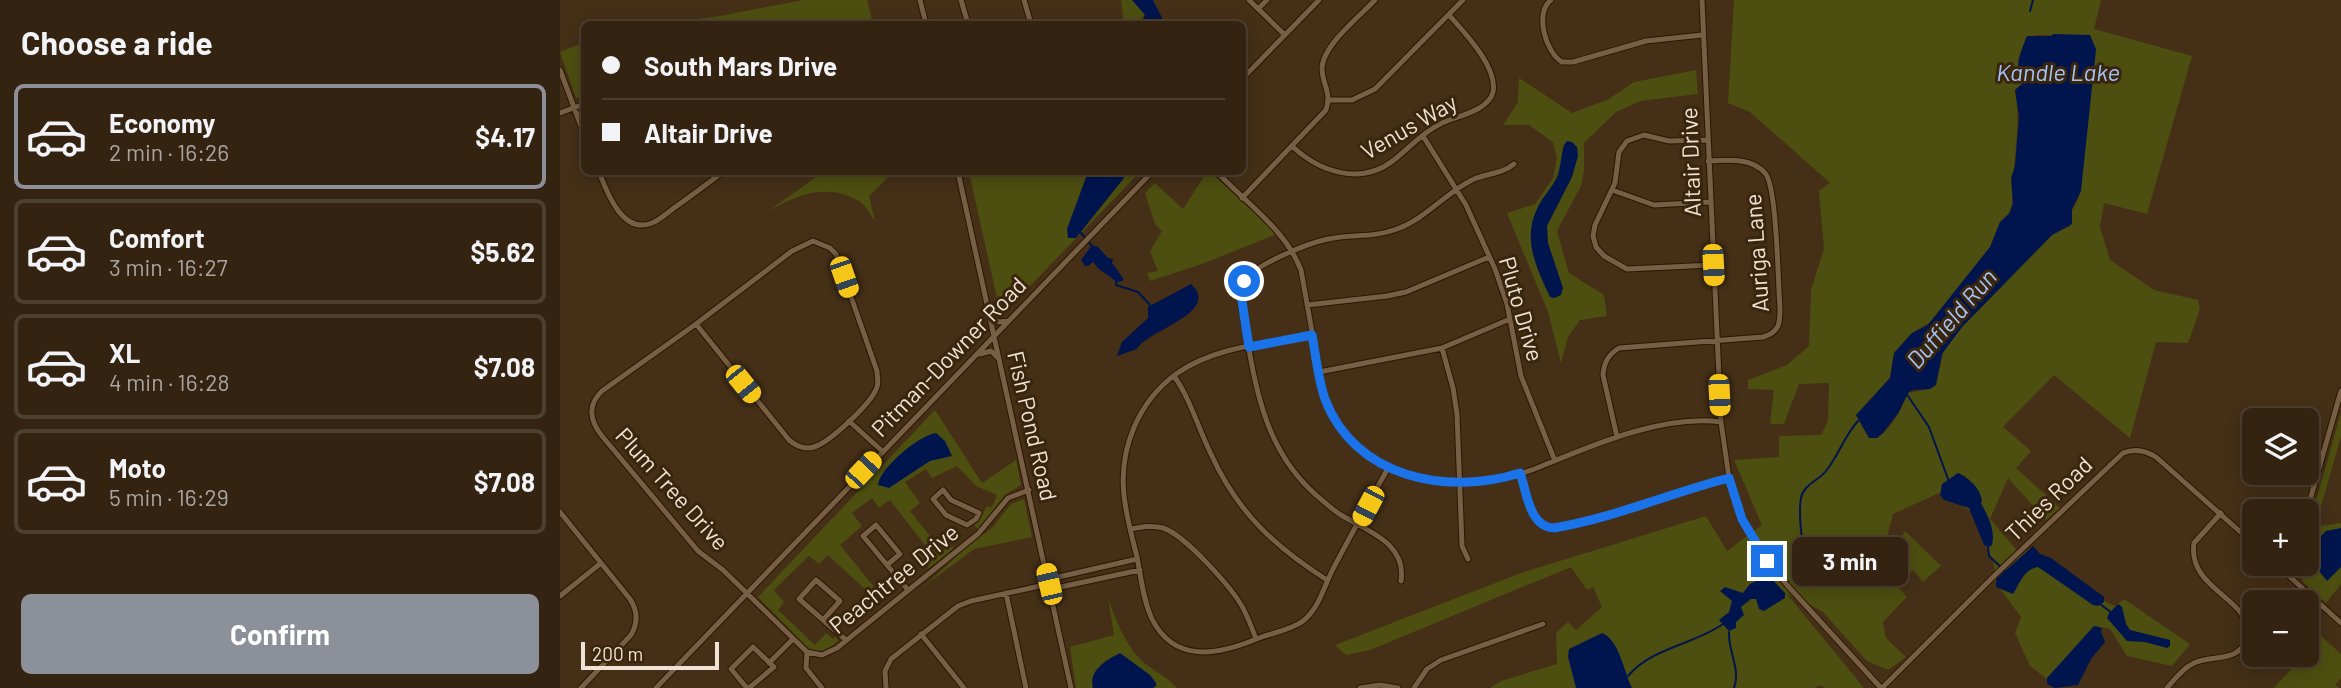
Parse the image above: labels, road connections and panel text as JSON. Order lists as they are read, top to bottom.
{
  "streets": {
    "street": [
      "Venus Way",
      "Altair Drive",
      "Auriga Lane",
      "Pluto Drive",
      "Pitman-Downer Road",
      "Fish Pond Road",
      "Plum Tree Drive",
      "Thies Road",
      "Peachtree Drive"
    ]
  },
  "crossings": [
    ["Venus Way", "Pluto Drive"],
    ["Altair Drive", "Auriga Lane"],
    ["Altair Drive", "Thies Road"],
    ["Pitman-Downer Road", "Fish Pond Road"],
    ["Pitman-Downer Road", "Plum Tree Drive"],
    ["Fish Pond Road", "Peachtree Drive"]
  ],
  "water": ["Kandle Lake", "Duffield Run"],
  "scale_bar": "200 m",
  "page": {
    "heading": "Choose a ride",
    "banner": ["South Mars Drive", "Altair Drive"],
    "list": [
      {
        "name": "Economy",
        "note": "2 min · 16:26",
        "value": "$4.17"
      },
      {
        "name": "Comfort",
        "note": "3 min · 16:27",
        "value": "$5.62"
      },
      {
        "name": "XL",
        "note": "4 min · 16:28",
        "value": "$7.08"
      },
      {
        "name": "Moto",
        "note": "5 min · 16:29",
        "value": "$7.08"
      }
    ],
    "map_buttons": ["+", "−"],
    "bubble": "3 min",
    "buttons": "Confirm",
    "scale": "200 m"
  }
}
